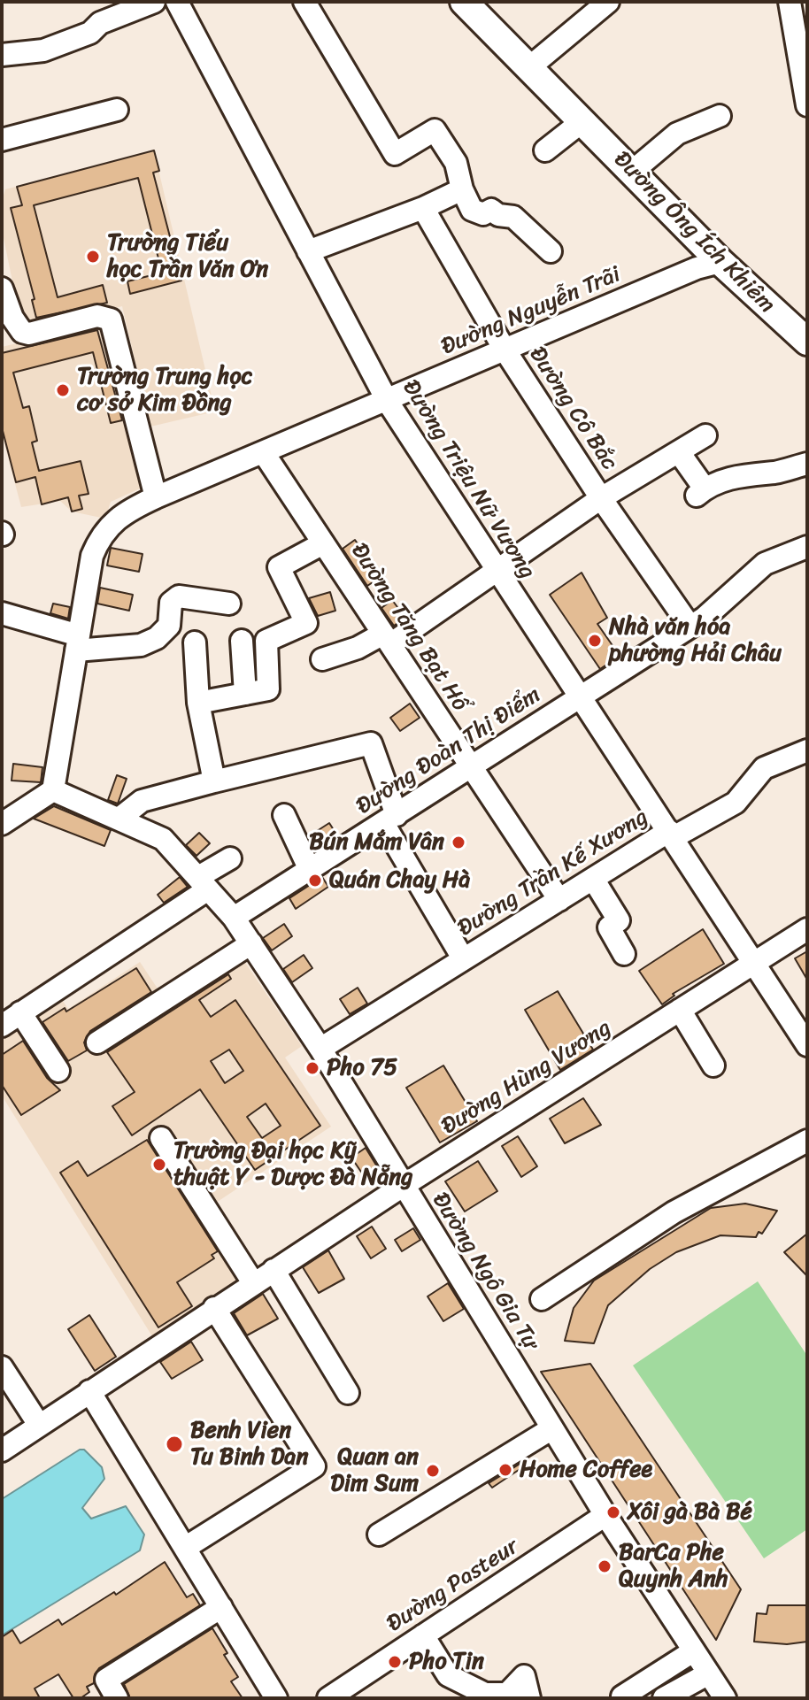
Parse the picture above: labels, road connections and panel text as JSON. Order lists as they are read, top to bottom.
{
  "streets": {
    "main road": ["Đường Ông Ích Khiêm"],
    "street": [
      "Đường Nguyễn Trãi",
      "Đường Cô Bắc",
      "Đường Triệu Nữ Vương",
      "Đường Tăng Bạt Hổ",
      "Đường Đoàn Thị Điểm",
      "Đường Trần Kế Xương",
      "Đường Hùng Vương",
      "Đường Ngô Gia Tự",
      "Đường Pasteur"
    ]
  },
  "crossings": [
    ["Đường Ông Ích Khiêm", "Đường Nguyễn Trãi"],
    ["Đường Nguyễn Trãi", "Đường Cô Bắc"],
    ["Đường Nguyễn Trãi", "Đường Triệu Nữ Vương"],
    ["Đường Nguyễn Trãi", "Đường Tăng Bạt Hổ"],
    ["Đường Cô Bắc", "Đường Đoàn Thị Điểm"],
    ["Đường Triệu Nữ Vương", "Đường Đoàn Thị Điểm"],
    ["Đường Triệu Nữ Vương", "Đường Trần Kế Xương"],
    ["Đường Triệu Nữ Vương", "Đường Hùng Vương"],
    ["Đường Tăng Bạt Hổ", "Đường Đoàn Thị Điểm"],
    ["Đường Tăng Bạt Hổ", "Đường Trần Kế Xương"],
    ["Đường Đoàn Thị Điểm", "Đường Trần Kế Xương"],
    ["Đường Đoàn Thị Điểm", "Đường Ngô Gia Tự"],
    ["Đường Trần Kế Xương", "Đường Ngô Gia Tự"],
    ["Đường Hùng Vương", "Đường Ngô Gia Tự"],
    ["Đường Ngô Gia Tự", "Đường Pasteur"]
  ],
  "places": [
    "Trường Tiểu học Trần Văn Ơn",
    "Trường Trung học cơ sở Kim Đồng",
    "Nhà văn hóa phường Hải Châu",
    "Bún Mắm Vân",
    "Quán Chay Hà",
    "Pho 75",
    "Trường Đại học Kỹ thuật Y - Dược Đà Nẵng",
    "Benh Vien Tu Binh Dan",
    "Home Coffee",
    "Quan an Dim Sum",
    "Xôi gà Bà Bé",
    "BarCa Phe Quynh Anh",
    "Pho Tin"
  ]
}
